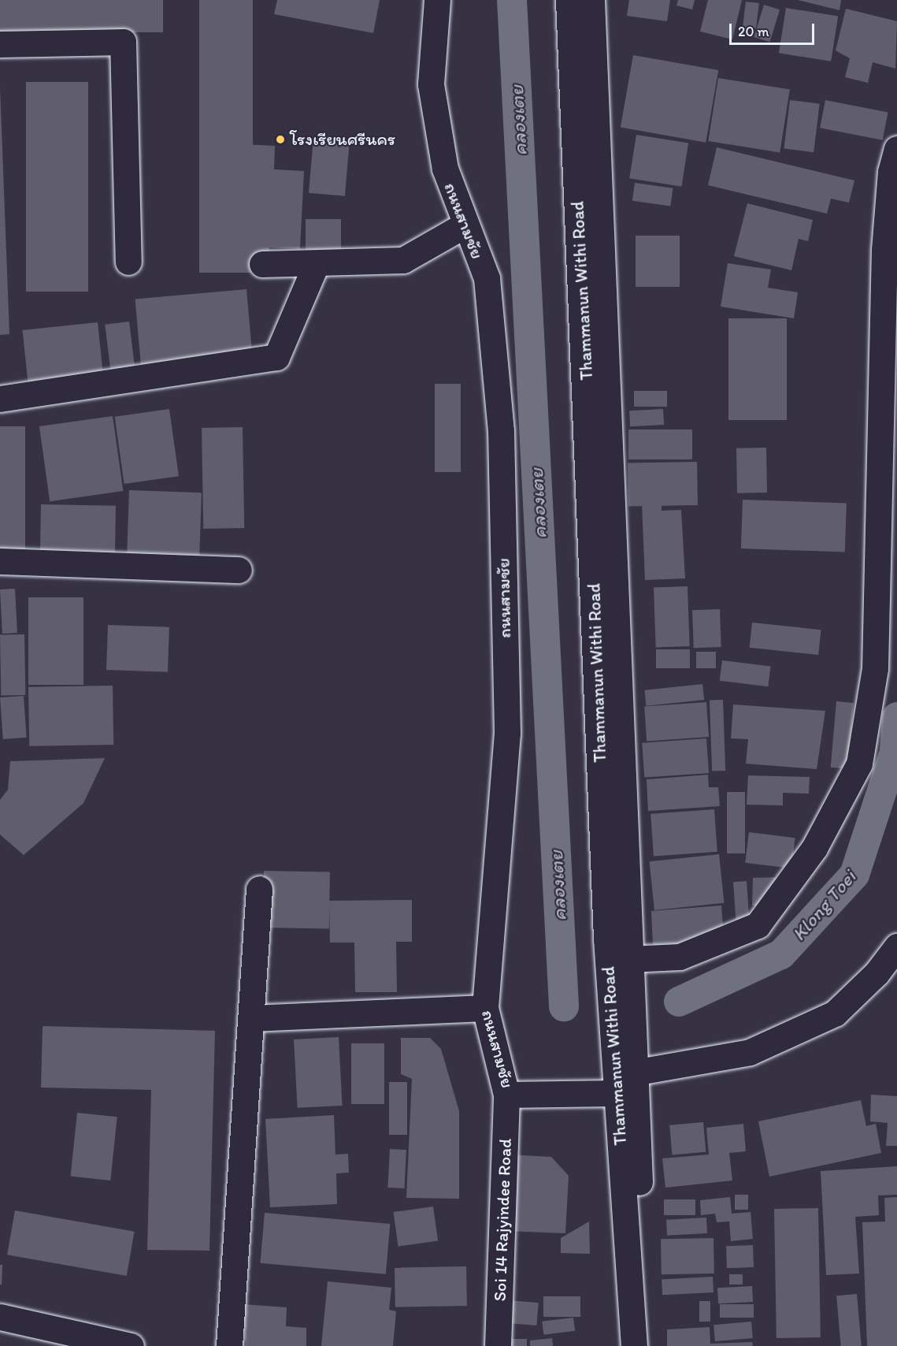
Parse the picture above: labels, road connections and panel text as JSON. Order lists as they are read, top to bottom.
{
  "streets": {
    "street": ["ถนนสามชัย", "Thammanun Withi Road", "Soi 14 Rajyindee Road"]
  },
  "crossings": [
    ["ถนนสามชัย", "Thammanun Withi Road"],
    ["ถนนสามชัย", "Soi 14 Rajyindee Road"]
  ],
  "water": ["คลองเตย", "Klong Toei"],
  "places": ["โรงเรียนศรีนคร"],
  "scale_bar": "20 m"
}
